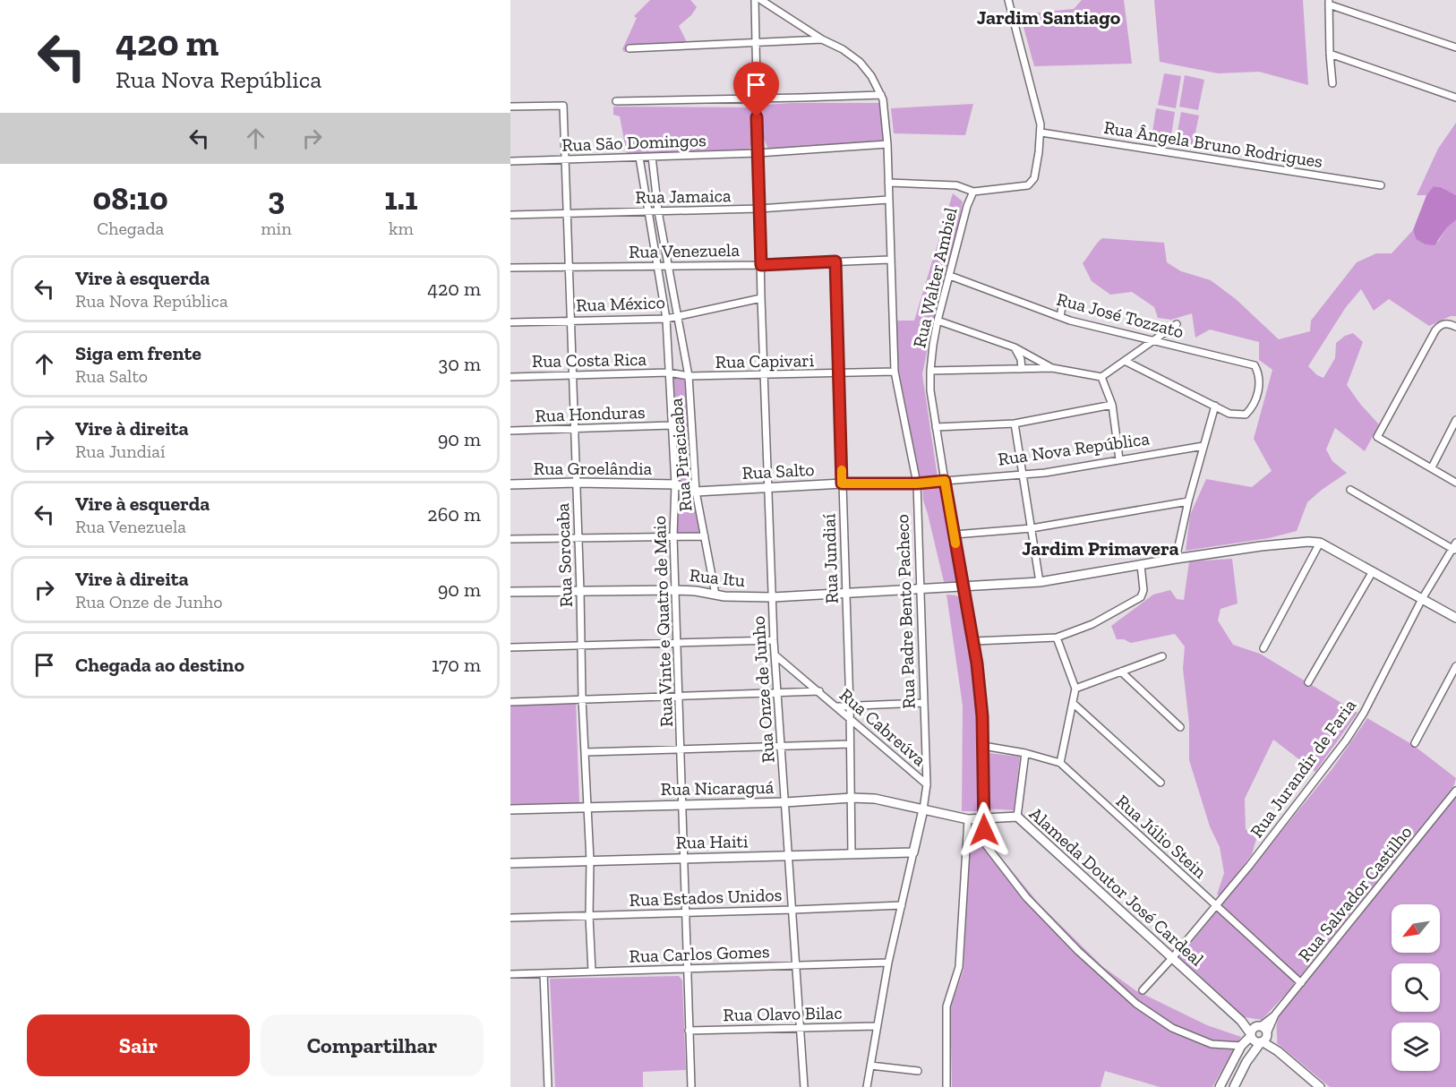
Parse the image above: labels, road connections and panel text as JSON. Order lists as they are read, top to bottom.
{
  "streets": {
    "street": [
      "Rua São Domingos",
      "Rua Ângela Bruno Rodrigues",
      "Rua Jamaica",
      "Rua Venezuela",
      "Rua Walter Ambiel",
      "Rua México",
      "Rua José Tozzato",
      "Rua Costa Rica",
      "Rua Capivari",
      "Rua Honduras",
      "Rua Nova República",
      "Rua Piracicaba",
      "Rua Groelândia",
      "Rua Salto",
      "Rua Sorocaba",
      "Rua Jundiaí",
      "Rua Itu",
      "Rua Padre Bento Pacheco",
      "Rua Vinte e Quatro de Maio",
      "Rua Onze de Junho",
      "Rua Cabreúva",
      "Rua Jurandir de Faria",
      "Rua Nicaraguá",
      "Rua Júlio Stein",
      "Rua Haiti",
      "Alameda Doutor José Cardeal",
      "Rua Salvador Castilho",
      "Rua Estados Unidos",
      "Rua Carlos Gomes",
      "Rua Olavo Bilac"
    ]
  },
  "crossings": [
    ["Rua São Domingos", "Rua Sorocaba"],
    ["Rua São Domingos", "Rua Padre Bento Pacheco"],
    ["Rua São Domingos", "Rua Vinte e Quatro de Maio"],
    ["Rua São Domingos", "Rua Onze de Junho"],
    ["Rua Jamaica", "Rua Sorocaba"],
    ["Rua Jamaica", "Rua Padre Bento Pacheco"],
    ["Rua Jamaica", "Rua Vinte e Quatro de Maio"],
    ["Rua Jamaica", "Rua Onze de Junho"],
    ["Rua Venezuela", "Rua Sorocaba"],
    ["Rua Venezuela", "Rua Jundiaí"],
    ["Rua Venezuela", "Rua Padre Bento Pacheco"],
    ["Rua Venezuela", "Rua Vinte e Quatro de Maio"],
    ["Rua Venezuela", "Rua Onze de Junho"],
    ["Rua Walter Ambiel", "Rua José Tozzato"],
    ["Rua Walter Ambiel", "Rua Nova República"],
    ["Rua Walter Ambiel", "Rua Itu"],
    ["Rua Walter Ambiel", "Rua Júlio Stein"],
    ["Rua Walter Ambiel", "Alameda Doutor José Cardeal"],
    ["Rua México", "Rua Sorocaba"],
    ["Rua México", "Rua Vinte e Quatro de Maio"],
    ["Rua México", "Rua Onze de Junho"],
    ["Rua Costa Rica", "Rua Capivari"],
    ["Rua Costa Rica", "Rua Sorocaba"],
    ["Rua Costa Rica", "Rua Vinte e Quatro de Maio"],
    ["Rua Capivari", "Rua Piracicaba"],
    ["Rua Capivari", "Rua Jundiaí"],
    ["Rua Capivari", "Rua Padre Bento Pacheco"],
    ["Rua Capivari", "Rua Vinte e Quatro de Maio"],
    ["Rua Capivari", "Rua Onze de Junho"],
    ["Rua Honduras", "Rua Sorocaba"],
    ["Rua Honduras", "Rua Vinte e Quatro de Maio"],
    ["Rua Nova República", "Rua Salto"],
    ["Rua Nova República", "Rua Padre Bento Pacheco"],
    ["Rua Piracicaba", "Rua Salto"],
    ["Rua Piracicaba", "Rua Itu"],
    ["Rua Groelândia", "Rua Salto"],
    ["Rua Groelândia", "Rua Sorocaba"],
    ["Rua Groelândia", "Rua Vinte e Quatro de Maio"],
    ["Rua Salto", "Rua Jundiaí"],
    ["Rua Salto", "Rua Padre Bento Pacheco"],
    ["Rua Salto", "Rua Vinte e Quatro de Maio"],
    ["Rua Salto", "Rua Onze de Junho"],
    ["Rua Sorocaba", "Rua Itu"],
    ["Rua Sorocaba", "Rua Nicaraguá"],
    ["Rua Sorocaba", "Rua Haiti"],
    ["Rua Sorocaba", "Rua Estados Unidos"],
    ["Rua Sorocaba", "Rua Carlos Gomes"],
    ["Rua Jundiaí", "Rua Itu"],
    ["Rua Jundiaí", "Rua Cabreúva"],
    ["Rua Jundiaí", "Rua Nicaraguá"],
    ["Rua Jundiaí", "Rua Haiti"],
    ["Rua Itu", "Rua Padre Bento Pacheco"],
    ["Rua Itu", "Rua Vinte e Quatro de Maio"],
    ["Rua Itu", "Rua Onze de Junho"],
    ["Rua Padre Bento Pacheco", "Rua Cabreúva"],
    ["Rua Padre Bento Pacheco", "Rua Nicaraguá"],
    ["Rua Padre Bento Pacheco", "Rua Haiti"],
    ["Rua Padre Bento Pacheco", "Alameda Doutor José Cardeal"],
    ["Rua Padre Bento Pacheco", "Rua Estados Unidos"],
    ["Rua Padre Bento Pacheco", "Rua Carlos Gomes"],
    ["Rua Padre Bento Pacheco", "Rua Olavo Bilac"],
    ["Rua Vinte e Quatro de Maio", "Rua Nicaraguá"],
    ["Rua Vinte e Quatro de Maio", "Rua Haiti"],
    ["Rua Vinte e Quatro de Maio", "Rua Estados Unidos"],
    ["Rua Vinte e Quatro de Maio", "Rua Carlos Gomes"],
    ["Rua Vinte e Quatro de Maio", "Rua Olavo Bilac"],
    ["Rua Onze de Junho", "Rua Cabreúva"],
    ["Rua Onze de Junho", "Rua Nicaraguá"],
    ["Rua Onze de Junho", "Rua Haiti"],
    ["Rua Onze de Junho", "Rua Estados Unidos"],
    ["Rua Onze de Junho", "Rua Carlos Gomes"],
    ["Rua Onze de Junho", "Rua Olavo Bilac"],
    ["Rua Jurandir de Faria", "Rua Júlio Stein"],
    ["Rua Jurandir de Faria", "Alameda Doutor José Cardeal"],
    ["Rua Nicaraguá", "Alameda Doutor José Cardeal"],
    ["Rua Júlio Stein", "Rua Salvador Castilho"],
    ["Alameda Doutor José Cardeal", "Rua Salvador Castilho"]
  ],
  "districts": ["Jardim Santiago", "Jardim Primavera"],
  "north": "bottom left",
  "page": {
    "turn": ["420 m", "Rua Nova República"],
    "eta": [
      "08:10",
      "Chegada",
      "3",
      "min",
      "1.1",
      "km"
    ],
    "list": [
      {
        "name": "Vire à esquerda",
        "note": "Rua Nova República",
        "value": "420 m"
      },
      {
        "name": "Siga em frente",
        "note": "Rua Salto",
        "value": "30 m"
      },
      {
        "name": "Vire à direita",
        "note": "Rua Jundiaí",
        "value": "90 m"
      },
      {
        "name": "Vire à esquerda",
        "note": "Rua Venezuela",
        "value": "260 m"
      },
      {
        "name": "Vire à direita",
        "note": "Rua Onze de Junho",
        "value": "90 m"
      },
      {
        "name": "Chegada ao destino",
        "value": "170 m"
      }
    ],
    "buttons": ["Sair", "Compartilhar"]
  }
}
